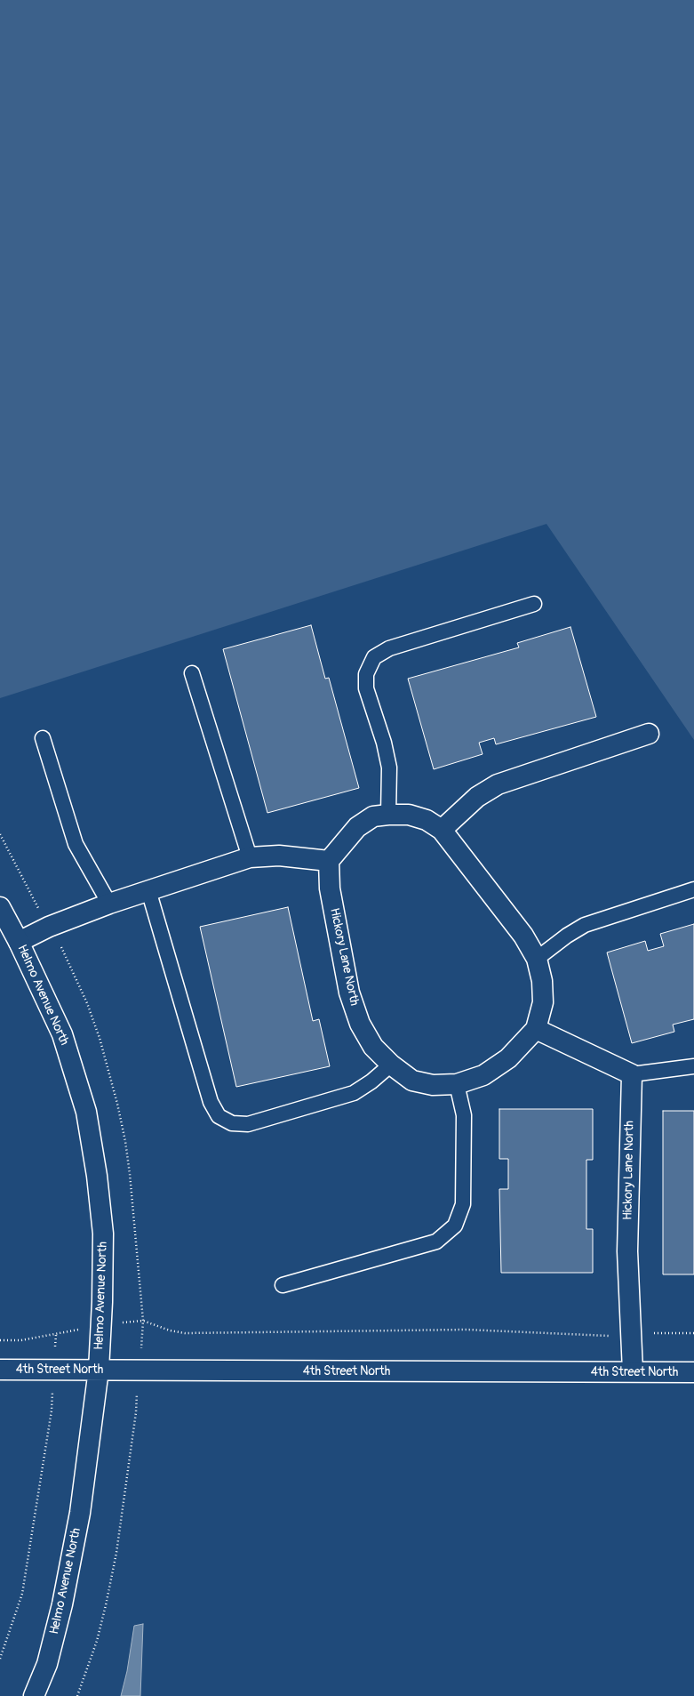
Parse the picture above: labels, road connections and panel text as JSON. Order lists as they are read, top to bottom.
{
  "streets": {
    "street": ["Hickory Lane North", "Helmo Avenue North", "4th Street North"]
  },
  "crossings": [
    ["Hickory Lane North", "4th Street North"],
    ["Helmo Avenue North", "4th Street North"]
  ]
}
